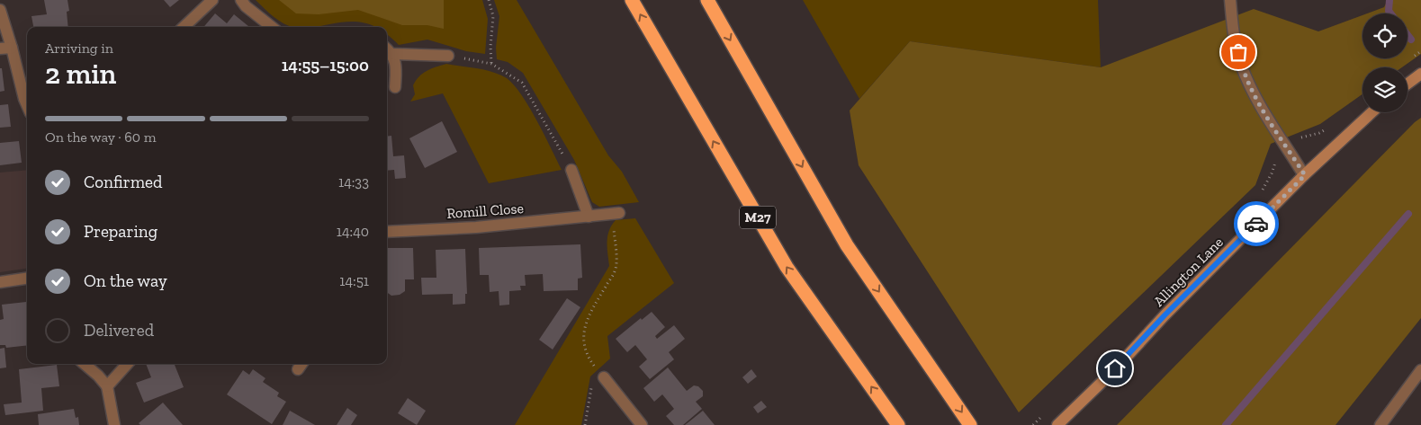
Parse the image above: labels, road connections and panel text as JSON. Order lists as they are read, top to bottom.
{
  "streets": {
    "highway": ["M27"],
    "street": ["Romill Close", "Allington Lane"]
  },
  "page": {
    "heading": ["2 min", "Arriving in", "14:55–15:00"],
    "bar": "On the way · 60 m",
    "list": [
      ["Confirmed", "14:33"],
      ["Preparing", "14:40"],
      ["On the way", "14:51"],
      "Delivered"
    ]
  }
}
